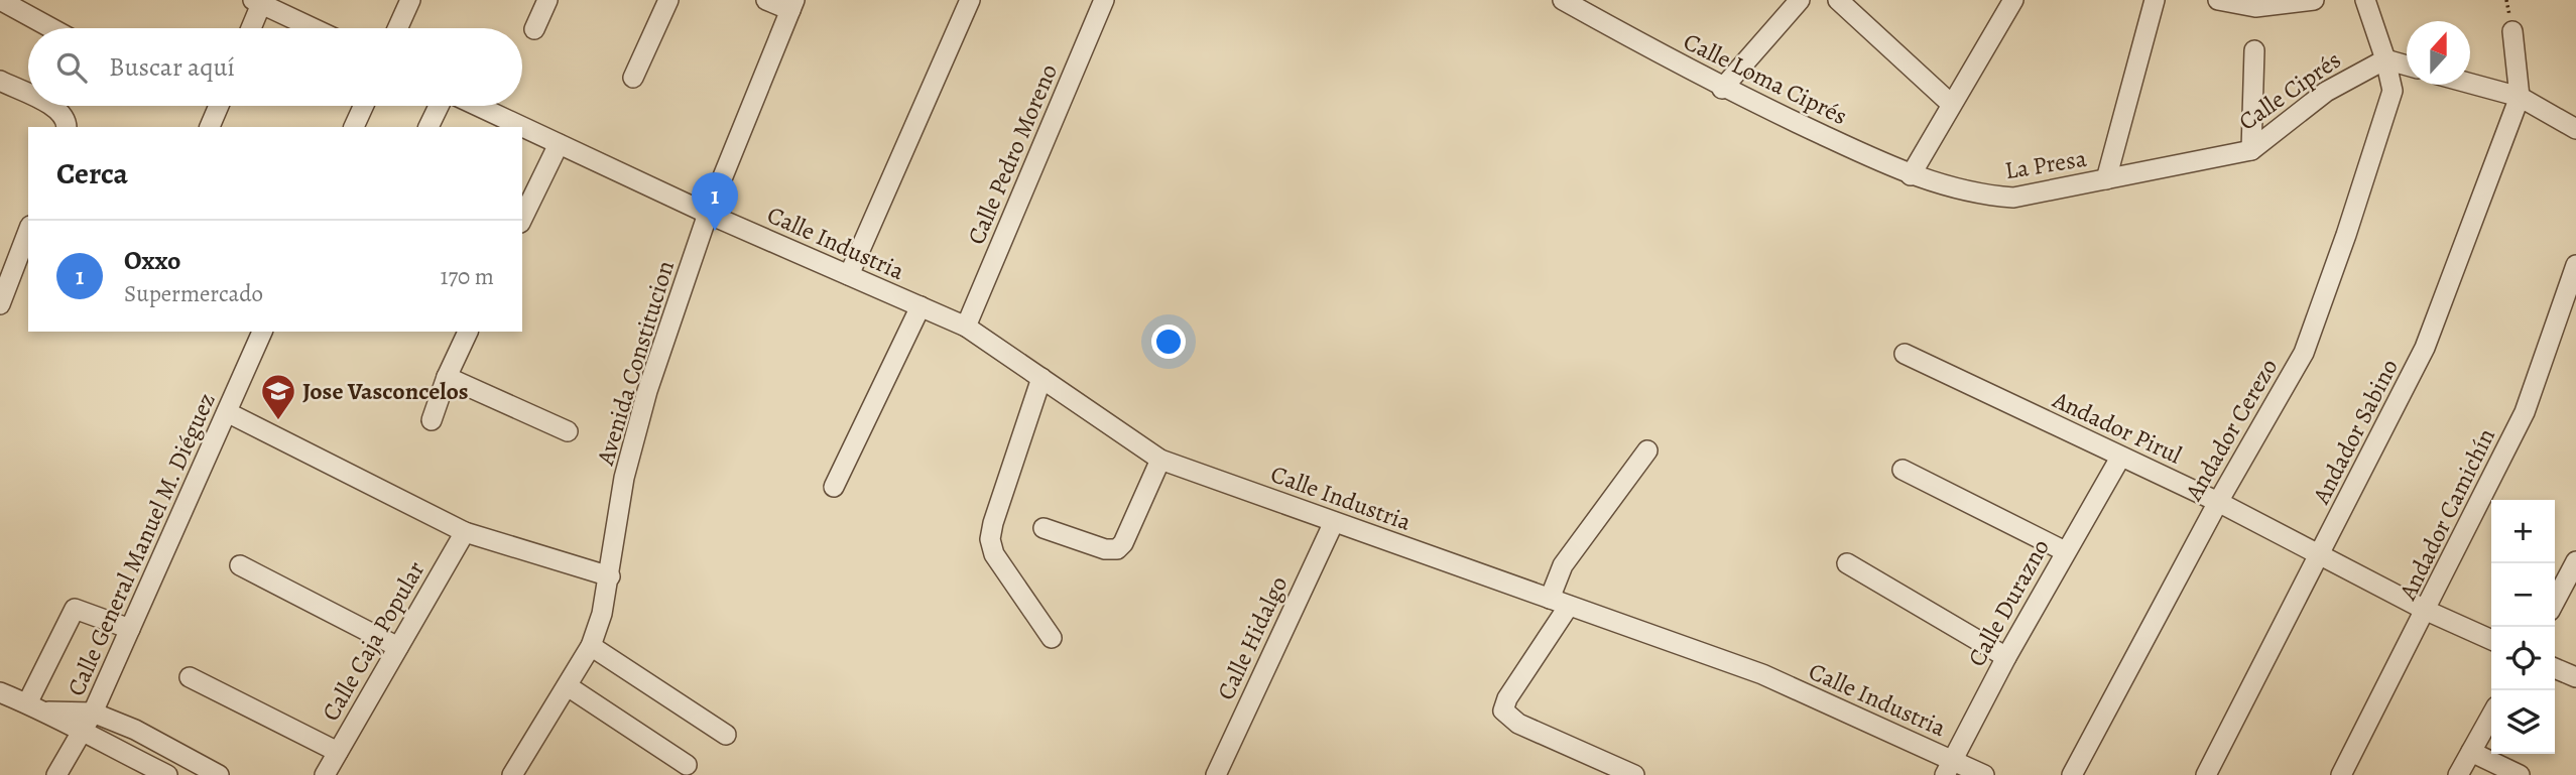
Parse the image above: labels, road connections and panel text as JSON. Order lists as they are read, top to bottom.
{
  "streets": {
    "street": [
      "Calle Loma Ciprés",
      "Calle Ciprés",
      "Calle Pedro Moreno",
      "La Presa",
      "Calle Industria",
      "Avenida Constitucion",
      "Andador Pirul",
      "Andador Cerezo",
      "Andador Sabino",
      "Andador Camichín",
      "Calle General Manuel M. Diéguez",
      "Calle Durazno",
      "Calle Hidalgo",
      "Calle Caja Popular"
    ]
  },
  "crossings": [
    ["Calle Loma Ciprés", "La Presa"],
    ["Calle Ciprés", "La Presa"],
    ["Calle Ciprés", "Andador Cerezo"],
    ["Calle Pedro Moreno", "Calle Industria"],
    ["Calle Industria", "Avenida Constitucion"],
    ["Calle Industria", "Calle Durazno"],
    ["Calle Industria", "Calle Hidalgo"],
    ["Andador Pirul", "Andador Cerezo"],
    ["Andador Pirul", "Andador Sabino"],
    ["Andador Pirul", "Andador Camichín"],
    ["Andador Pirul", "Calle Durazno"]
  ],
  "places": {
    "school or university": ["Jose Vasconcelos"]
  },
  "north": "top",
  "page": {
    "search": "Buscar aquí",
    "heading": "Cerca",
    "pins": "1",
    "list": [
      {
        "mark": "1",
        "name": "Oxxo",
        "note": "Supermercado",
        "value": "170 m"
      }
    ],
    "map_buttons": ["+", "−"]
  }
}
